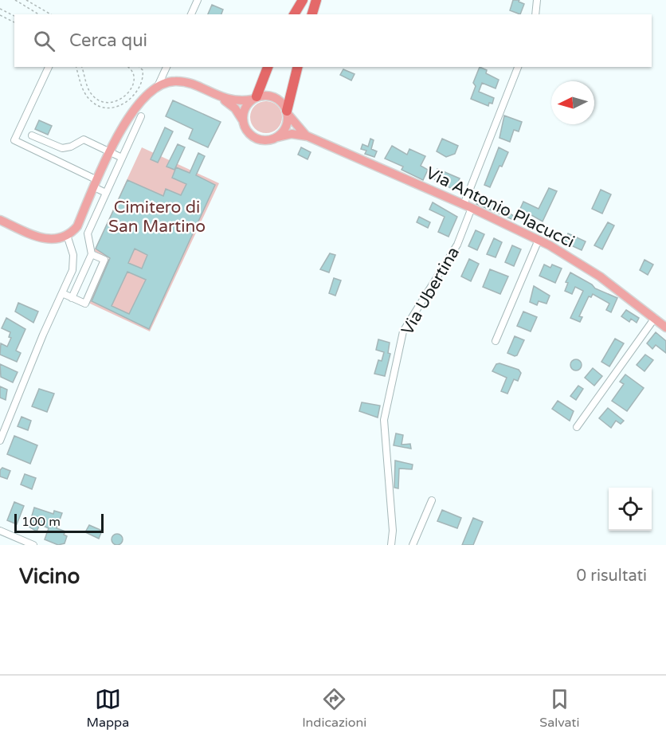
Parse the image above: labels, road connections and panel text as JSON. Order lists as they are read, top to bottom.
{
  "streets": {
    "main road": ["Via Antonio Placucci"],
    "street": ["Via Ubertina"]
  },
  "crossings": [
    ["Via Antonio Placucci", "Via Ubertina"]
  ],
  "parks": ["Cimitero di San Martino"],
  "scale_bar": "100 m",
  "north": "left",
  "page": {
    "search": "Cerca qui",
    "scale": "100 m",
    "heading": ["Vicino", "0 risultati"],
    "nav": ["Mappa", "Indicazioni", "Salvati"]
  }
}
